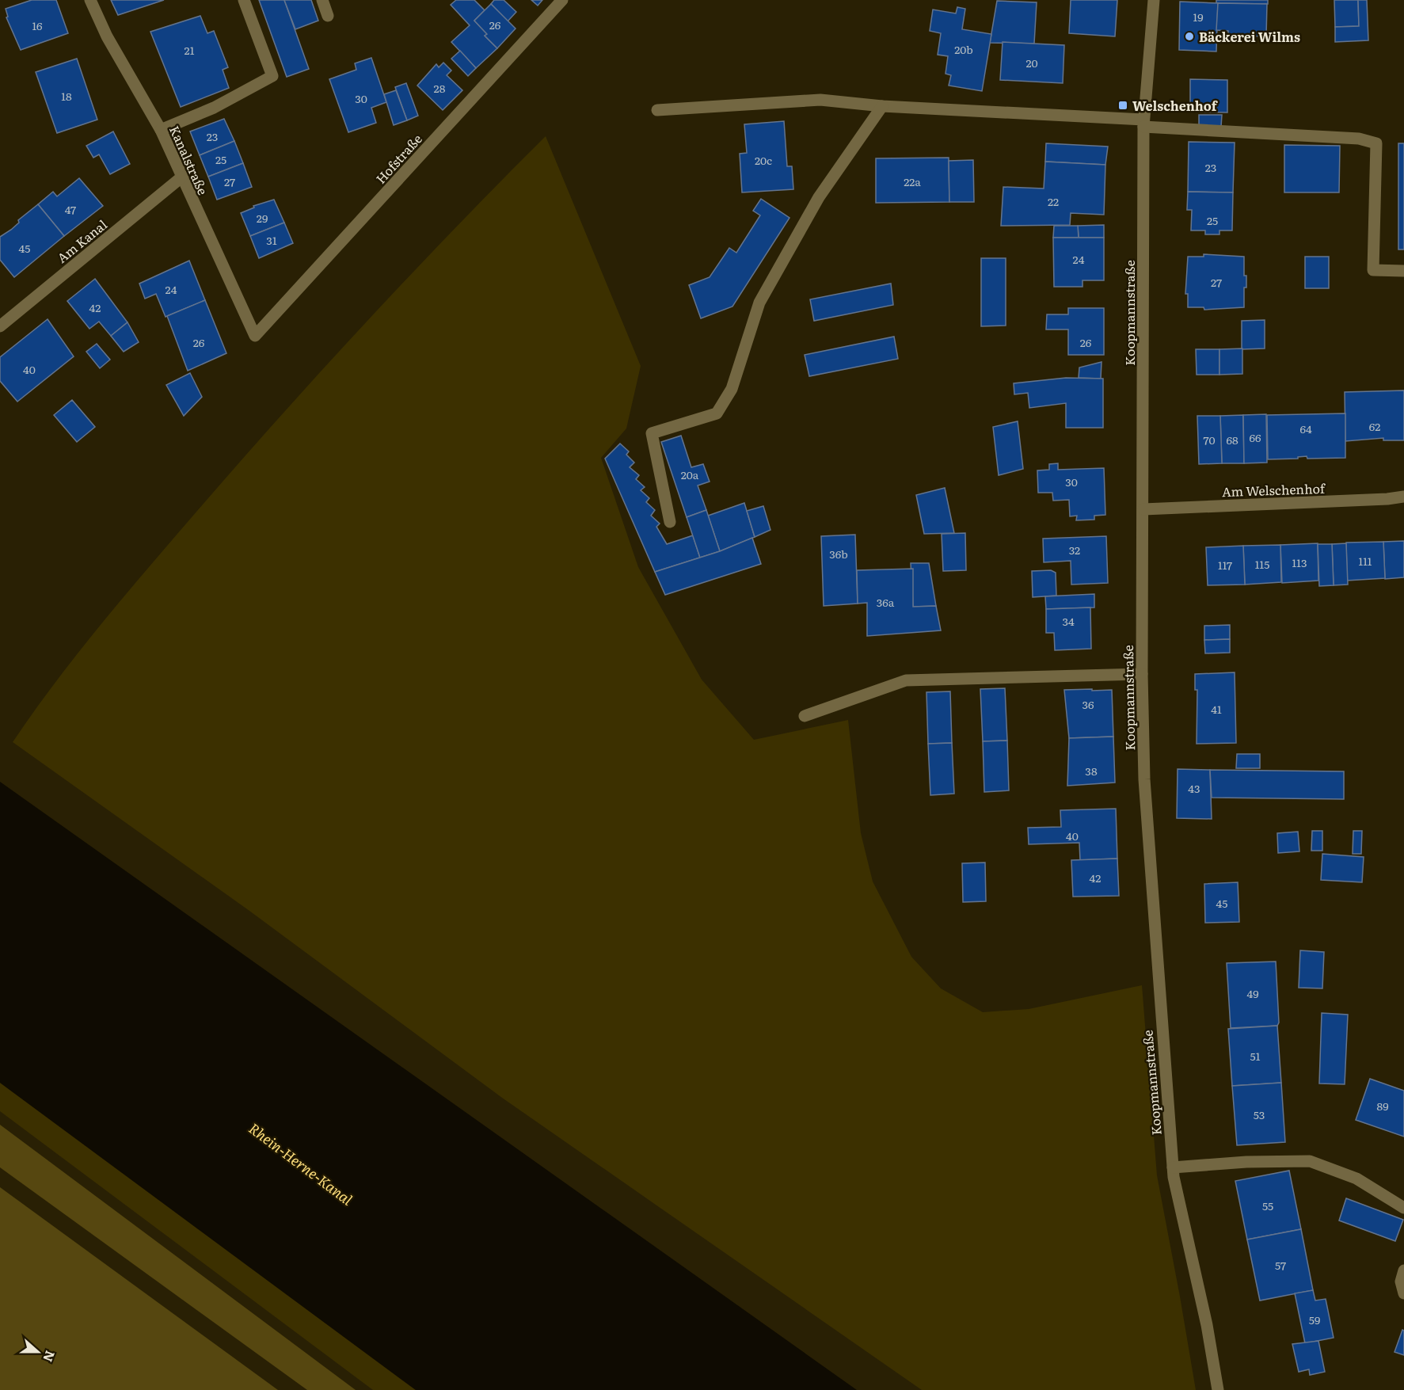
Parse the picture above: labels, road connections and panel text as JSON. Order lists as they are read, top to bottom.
{
  "streets": {
    "street": [
      "Hofstraße",
      "Kanalstraße",
      "Am Kanal",
      "Koopmannstraße",
      "Am Welschenhof"
    ]
  },
  "crossings": [
    ["Hofstraße", "Kanalstraße"],
    ["Kanalstraße", "Am Kanal"],
    ["Koopmannstraße", "Am Welschenhof"]
  ],
  "water": ["Rhein-Herne-Kanal"],
  "places": {
    "other": ["Bäckerei Wilms"],
    "transit": ["Welschenhof"]
  },
  "house_numbers": [
    "19",
    "26",
    "16",
    "20b",
    "21",
    "20",
    "28",
    "18",
    "30",
    "23",
    "25",
    "20c",
    "23",
    "27",
    "22a",
    "22",
    "47",
    "29",
    "25",
    "31",
    "45",
    "24",
    "27",
    "24",
    "42",
    "26",
    "26",
    "40",
    "62",
    "64",
    "66",
    "70",
    "68",
    "20a",
    "30",
    "32",
    "36b",
    "111",
    "113",
    "115",
    "117",
    "36a",
    "34",
    "36",
    "41",
    "38",
    "43",
    "40",
    "42",
    "45",
    "49",
    "51",
    "89",
    "53",
    "55",
    "57",
    "59"
  ],
  "north": "right"
}
